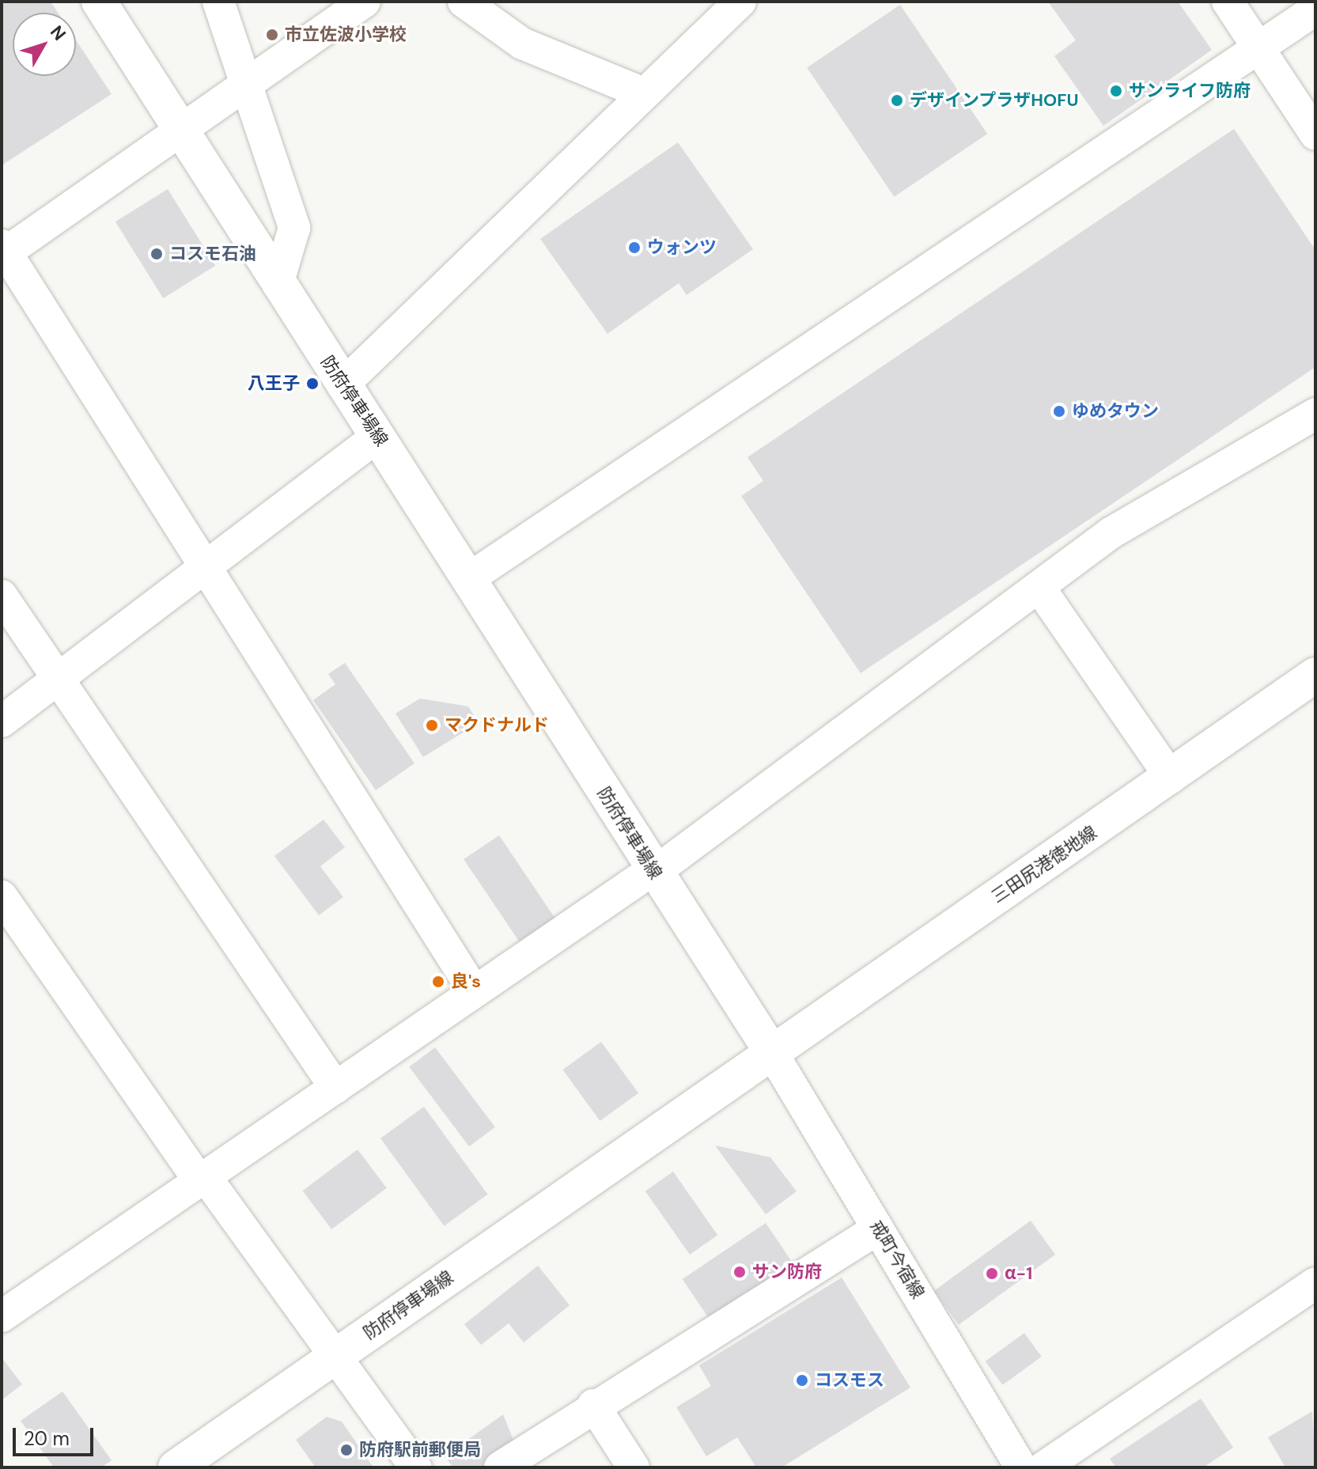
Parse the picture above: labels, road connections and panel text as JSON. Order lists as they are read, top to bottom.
{
  "streets": {
    "main road": ["防府停車場線", "三田尻港徳地線"],
    "street": ["戒町今宿線"]
  },
  "crossings": [
    ["防府停車場線", "三田尻港徳地線"],
    ["防府停車場線", "戒町今宿線"],
    ["三田尻港徳地線", "戒町今宿線"]
  ],
  "places": [
    "市立佐波小学校",
    "サンライフ防府",
    "デザインプラザHOFU",
    "ウォンツ",
    "コスモ石油",
    "八王子",
    "ゆめタウン",
    "マクドナルド",
    "良's",
    "サン防府",
    "α-1",
    "コスモス",
    "防府駅前郵便局"
  ],
  "scale_bar": "20 m",
  "north": "top right"
}
